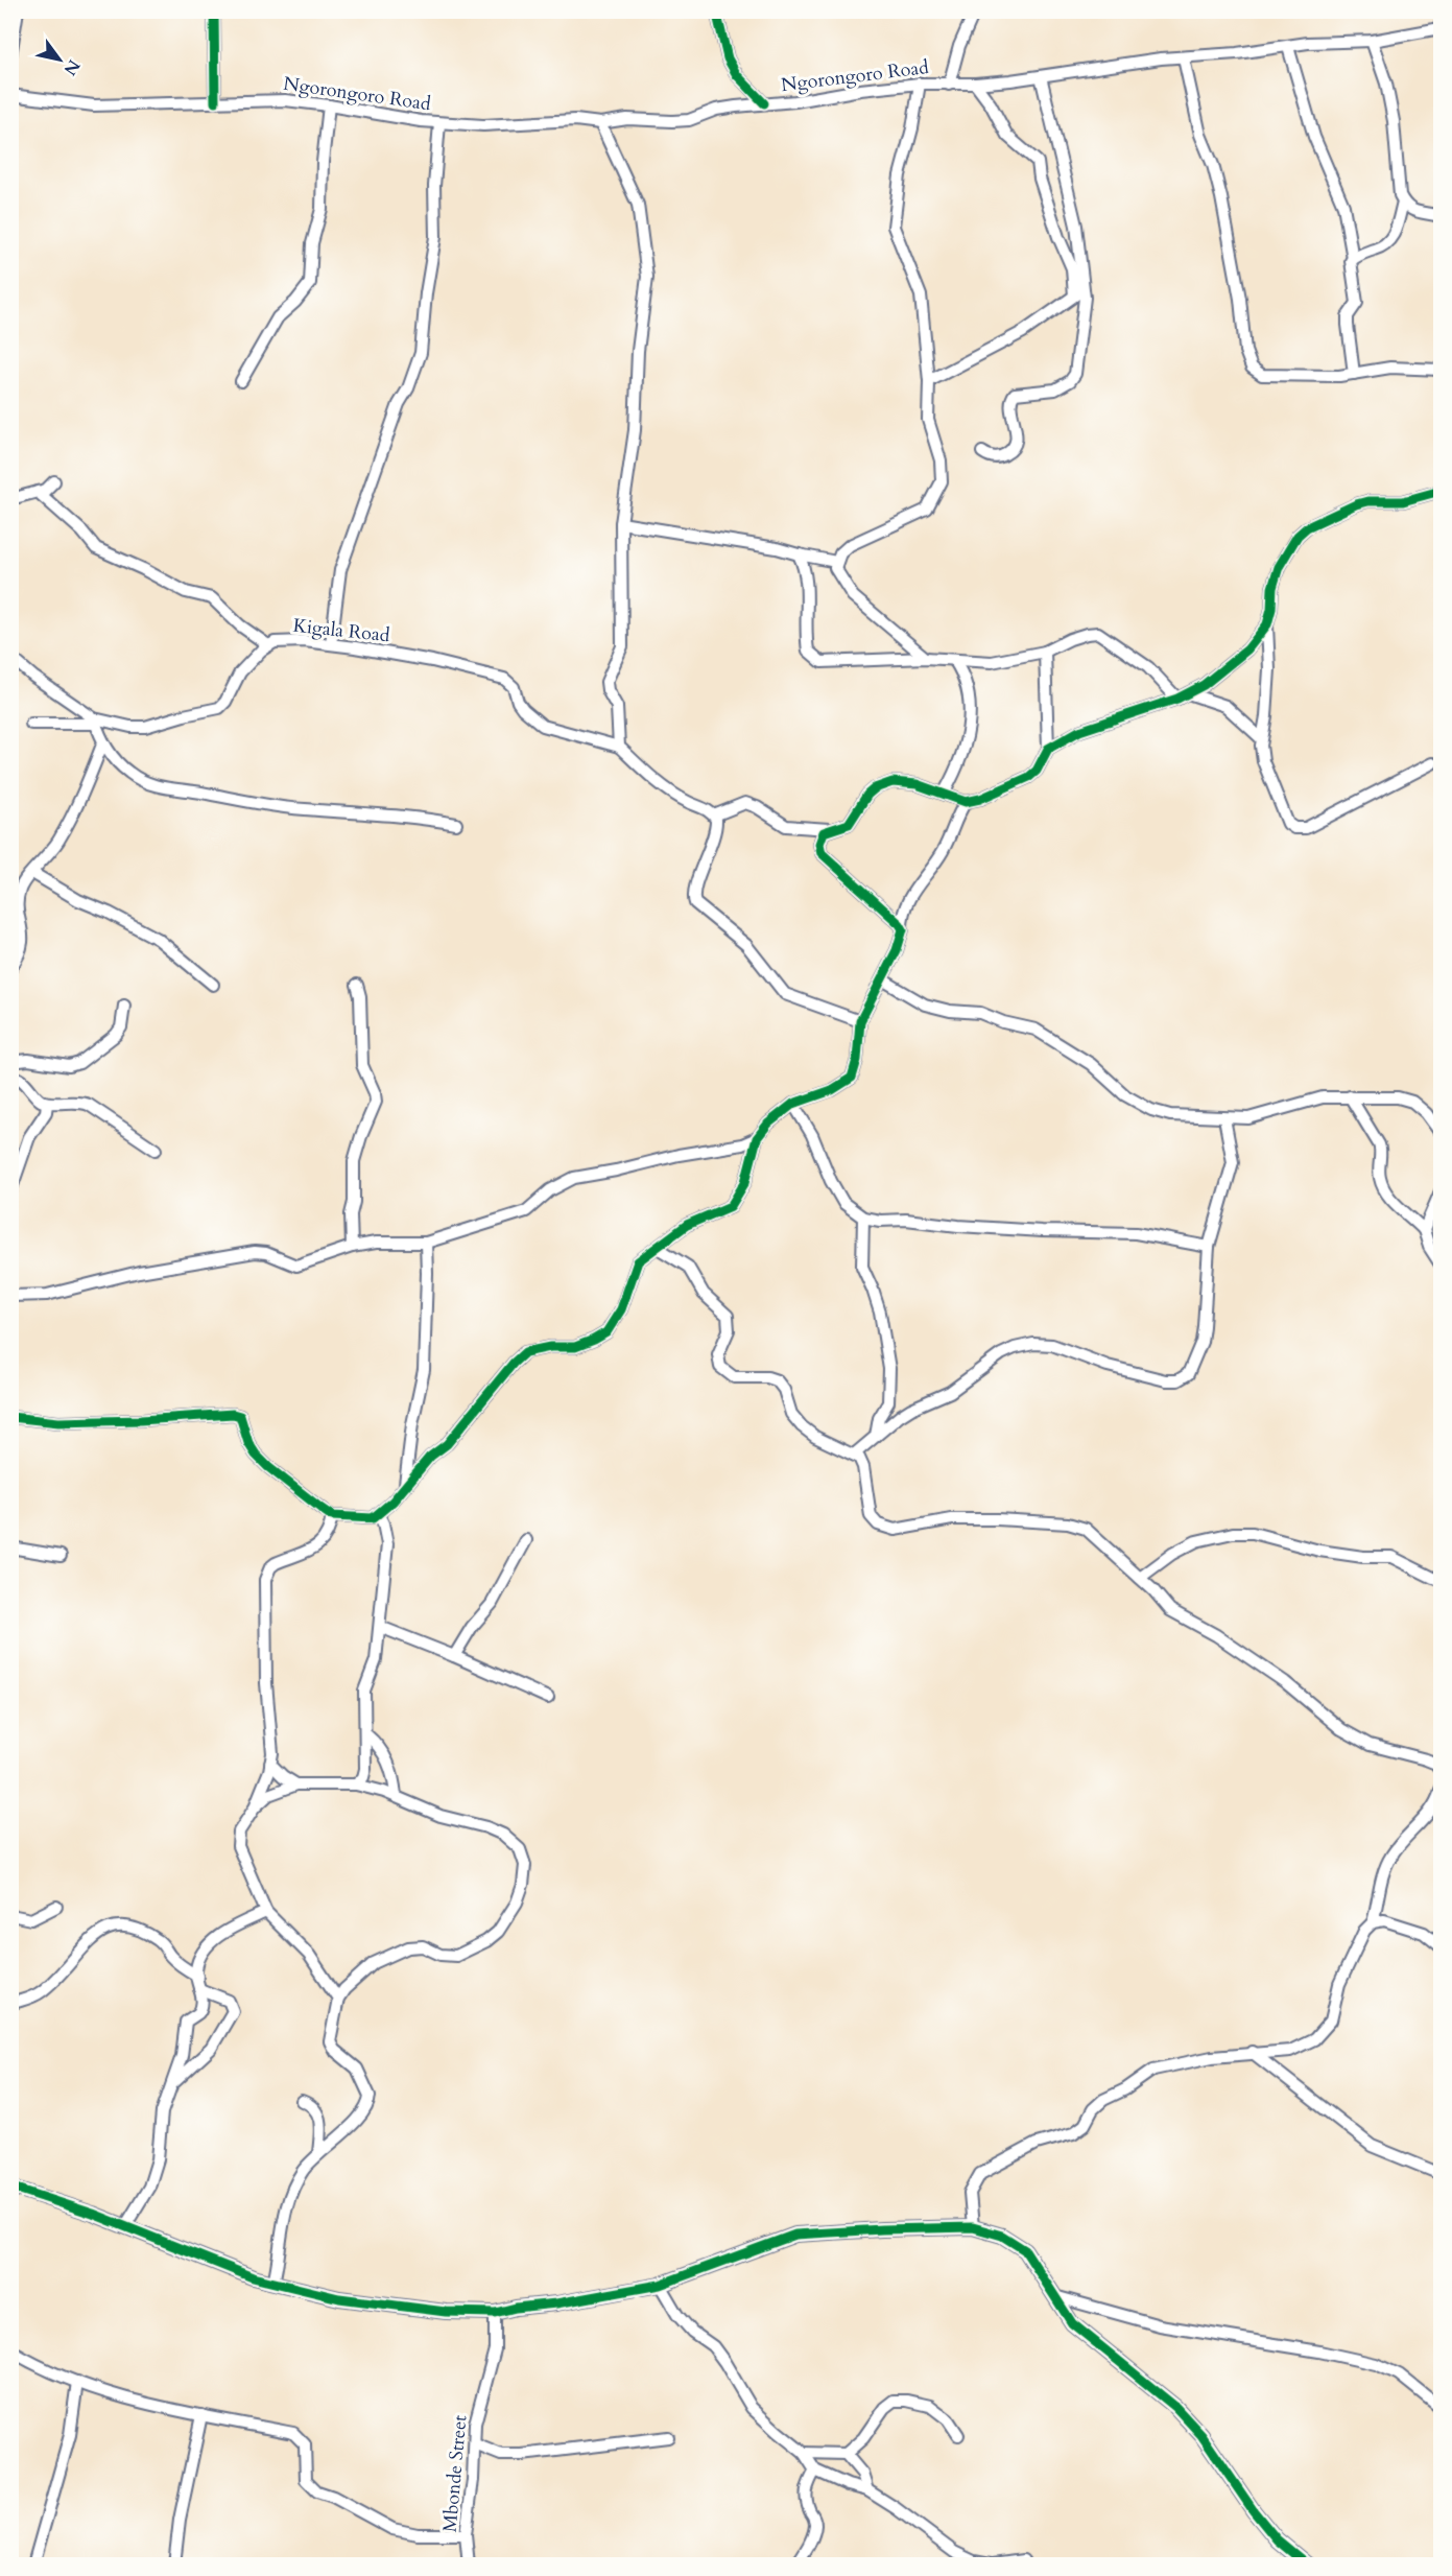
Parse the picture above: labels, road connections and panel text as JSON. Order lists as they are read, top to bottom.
{
  "streets": {
    "street": ["Ngorongoro Road", "Kigala Road", "Mbonde Street"]
  },
  "north": "bottom right"
}
